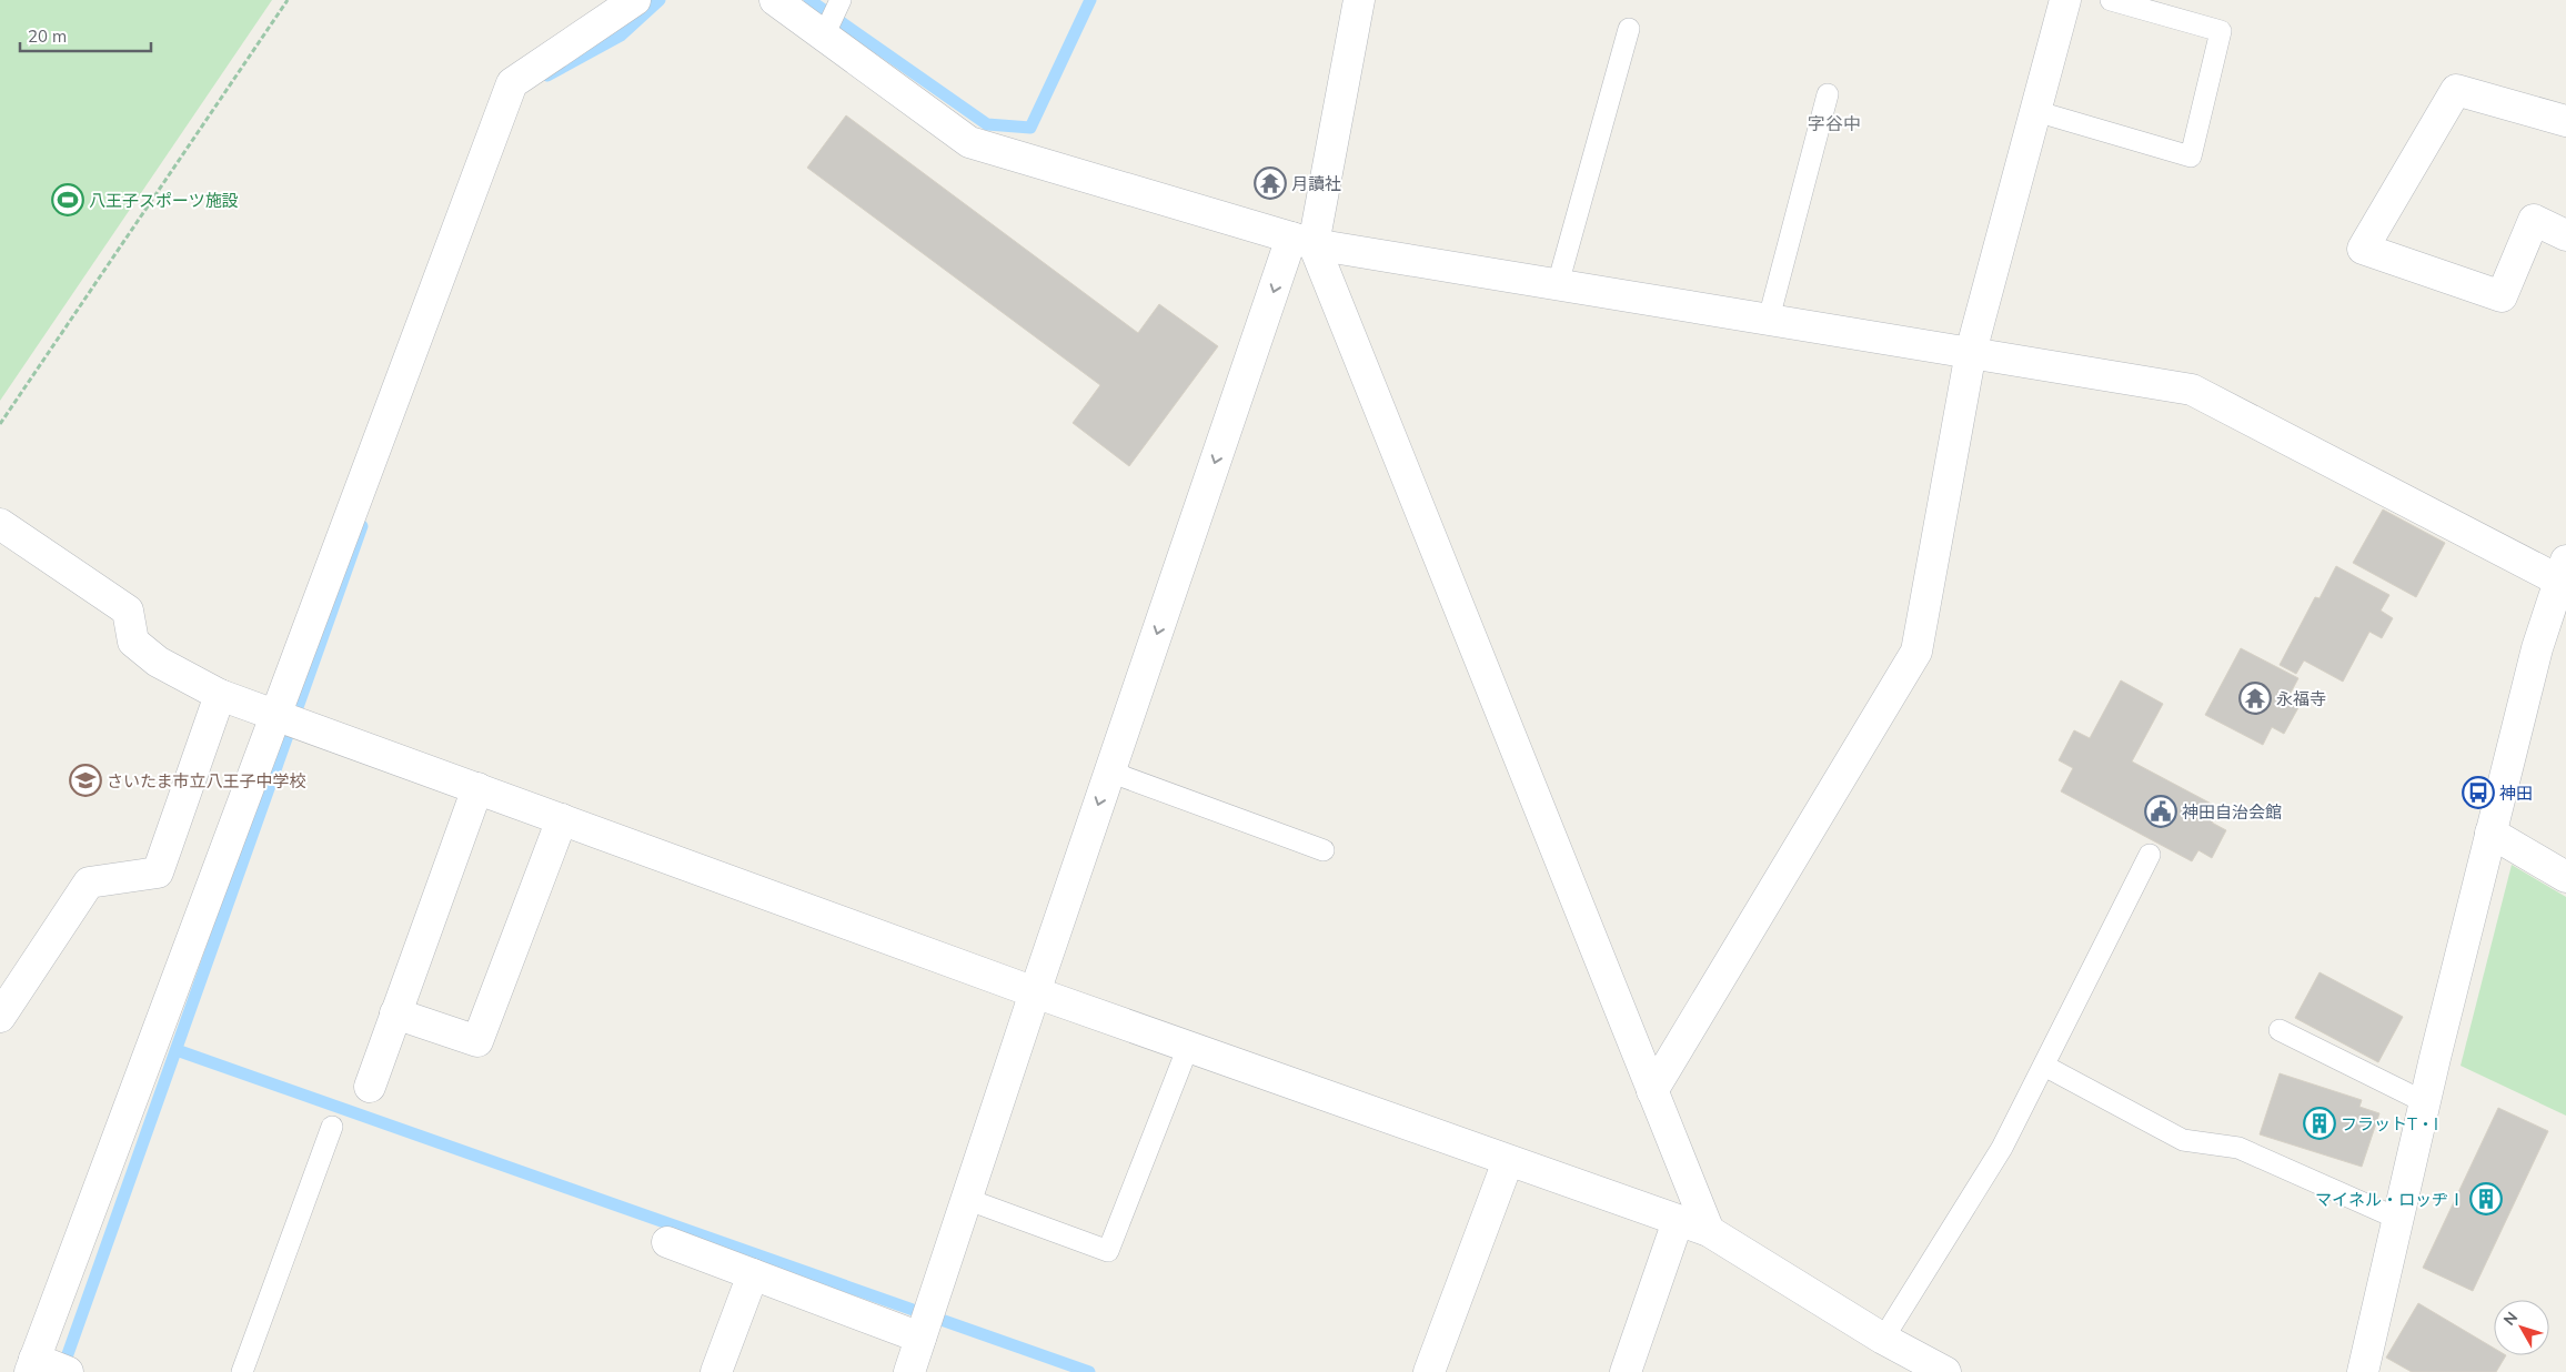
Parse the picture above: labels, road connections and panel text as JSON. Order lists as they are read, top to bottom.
{
  "districts": ["字谷中"],
  "places": {
    "temple": ["月讀社", "永福寺"],
    "sports": ["八王子スポーツ施設"],
    "school or university": ["さいたま市立八王子中学校"],
    "bus stop": ["神田"],
    "public building": ["神田自治会館"],
    "building": ["フラットT・I", "マイネル・ロッヂⅠ"]
  },
  "scale_bar": "20 m",
  "north": "top left"
}
